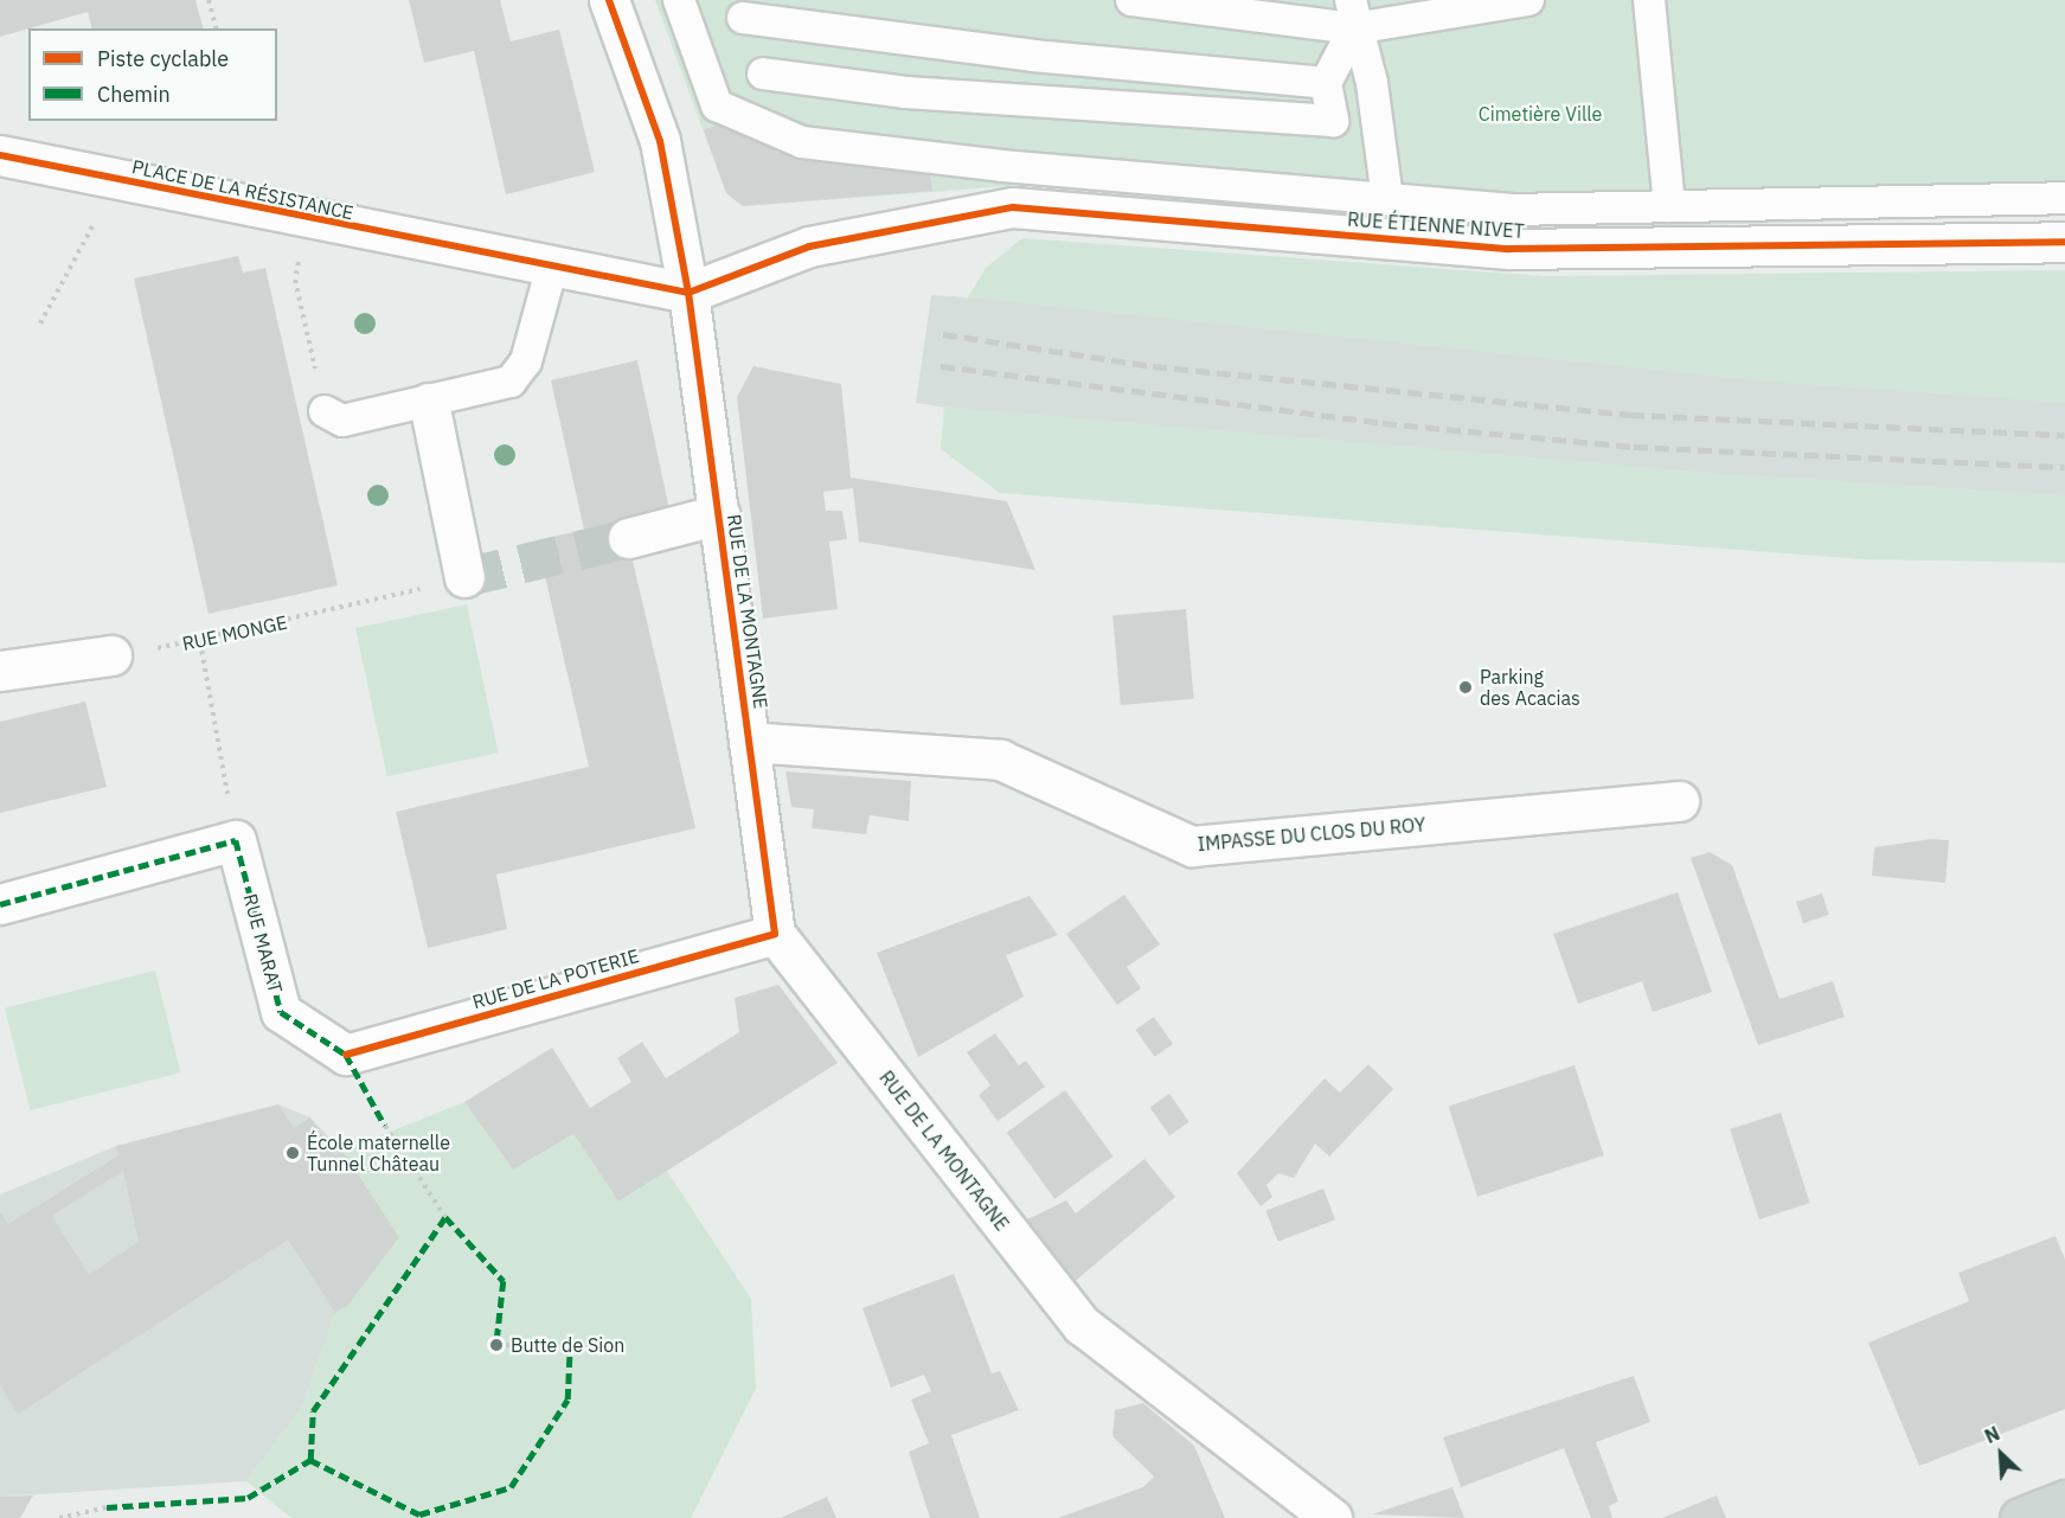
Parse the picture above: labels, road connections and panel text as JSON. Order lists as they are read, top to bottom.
{
  "streets": {
    "street": [
      "PLACE DE LA RÉSISTANCE",
      "RUE ÉTIENNE NIVET",
      "RUE DE LA MONTAGNE",
      "IMPASSE DU CLOS DU ROY",
      "RUE MARAT",
      "RUE DE LA POTERIE"
    ],
    "path": ["RUE MONGE"]
  },
  "crossings": [
    ["PLACE DE LA RÉSISTANCE", "RUE ÉTIENNE NIVET"],
    ["PLACE DE LA RÉSISTANCE", "RUE DE LA MONTAGNE"],
    ["RUE ÉTIENNE NIVET", "RUE DE LA MONTAGNE"],
    ["RUE DE LA MONTAGNE", "IMPASSE DU CLOS DU ROY"],
    ["RUE DE LA MONTAGNE", "RUE DE LA POTERIE"],
    ["RUE MARAT", "RUE DE LA POTERIE"]
  ],
  "parks": ["Cimetière Ville"],
  "places": ["Parking des Acacias", "École maternelle Tunnel Château", "Butte de Sion"],
  "legend": ["Piste cyclable", "Chemin"],
  "north": "top left"
}
